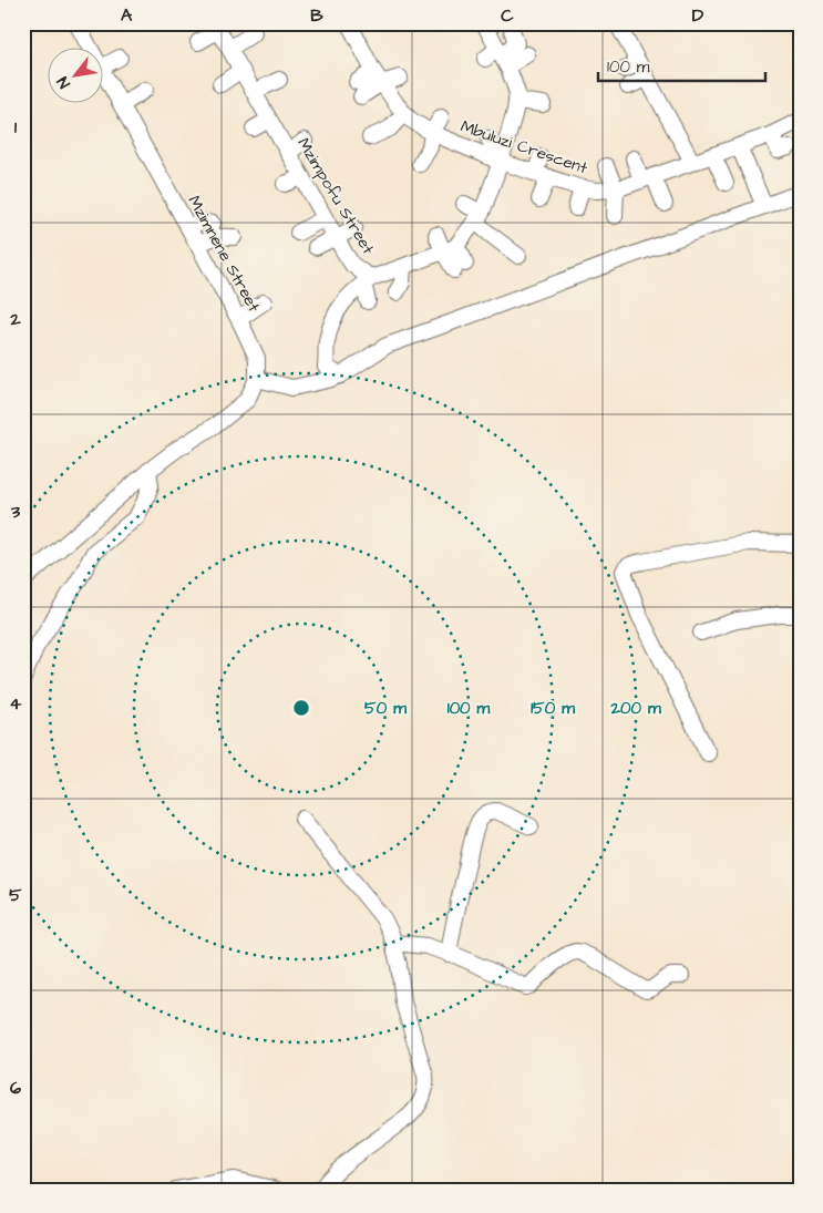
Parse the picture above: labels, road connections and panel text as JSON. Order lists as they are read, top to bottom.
{
  "streets": {
    "street": ["Mbuluzi Crescent", "Mzimpofu Street", "Mzimnene Street"]
  },
  "scale_bar": "100 m",
  "north": "bottom left",
  "grid": {
    "columns": [
      "A",
      "B",
      "C",
      "D"
    ],
    "rows": [
      "1",
      "2",
      "3",
      "4",
      "5",
      "6"
    ]
  },
  "rings": [
    "50 m",
    "100 m",
    "150 m",
    "200 m"
  ]
}
